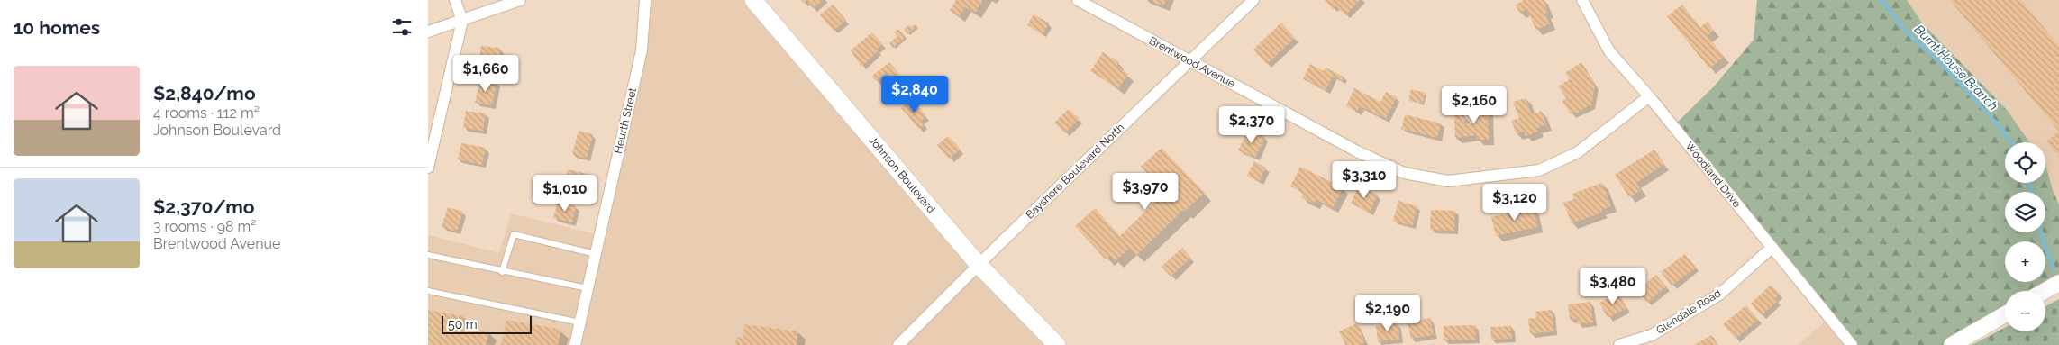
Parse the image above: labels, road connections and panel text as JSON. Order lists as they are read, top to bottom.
{
  "streets": {
    "main road": ["Johnson Boulevard"],
    "street": [
      "Brentwood Avenue",
      "Heurth Street",
      "Bayshore Boulevard North",
      "Woodland Drive",
      "Glendale Road"
    ]
  },
  "crossings": [
    ["Brentwood Avenue", "Bayshore Boulevard North"],
    ["Brentwood Avenue", "Woodland Drive"],
    ["Bayshore Boulevard North", "Johnson Boulevard"],
    ["Woodland Drive", "Glendale Road"]
  ],
  "water": ["Burnt House Branch"],
  "scale_bar": "50 m",
  "page": {
    "heading": "10 homes",
    "list": [
      {
        "name": "$2,840/mo",
        "note": "4 rooms · 112 m² · Johnson Boulevard"
      },
      {
        "name": "$2,370/mo",
        "note": "3 rooms · 98 m² · Brentwood Avenue"
      }
    ],
    "price": [
      "$1,660",
      "$2,840",
      "$2,160",
      "$2,370",
      "$3,310",
      "$3,970",
      "$1,010",
      "$3,120",
      "$3,480",
      "$2,190"
    ],
    "map_buttons": ["+", "−"],
    "scale": "50 m"
  }
}
